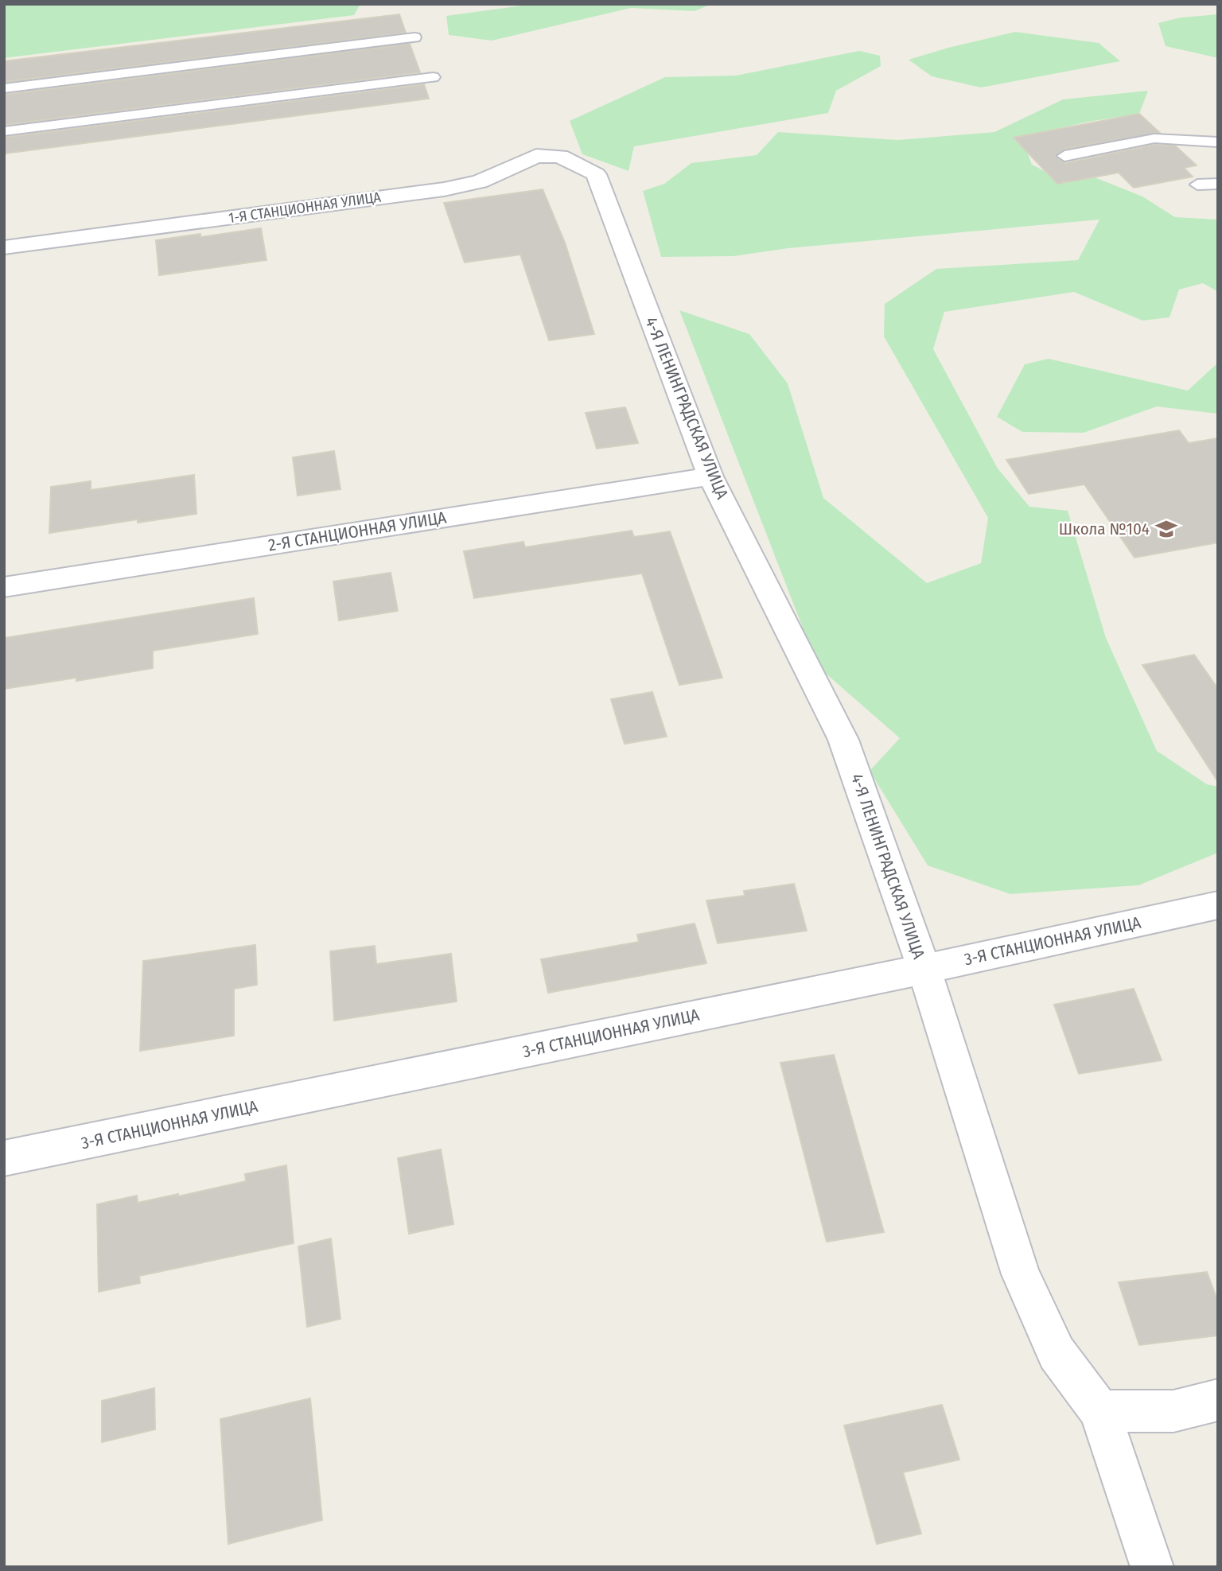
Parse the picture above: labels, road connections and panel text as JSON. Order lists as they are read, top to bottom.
{
  "streets": {
    "street": [
      "1-Я СТАНЦИОННАЯ УЛИЦА",
      "4-Я ЛЕНИНГРАДСКАЯ УЛИЦА",
      "2-Я СТАНЦИОННАЯ УЛИЦА",
      "3-Я СТАНЦИОННАЯ УЛИЦА"
    ]
  },
  "crossings": [
    ["1-Я СТАНЦИОННАЯ УЛИЦА", "4-Я ЛЕНИНГРАДСКАЯ УЛИЦА"],
    ["4-Я ЛЕНИНГРАДСКАЯ УЛИЦА", "2-Я СТАНЦИОННАЯ УЛИЦА"],
    ["4-Я ЛЕНИНГРАДСКАЯ УЛИЦА", "3-Я СТАНЦИОННАЯ УЛИЦА"]
  ],
  "places": {
    "school or university": ["Школа №104"]
  }
}
